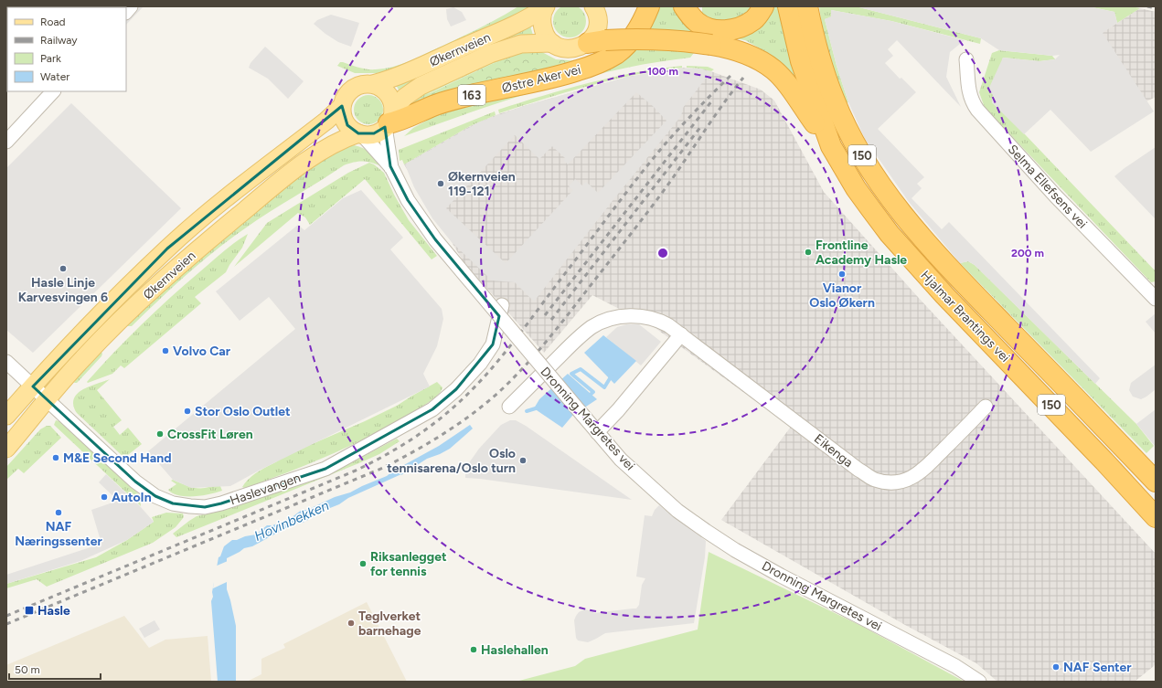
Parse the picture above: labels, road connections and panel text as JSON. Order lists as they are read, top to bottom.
{
  "streets": {
    "highway": [
      "Østre Aker vei",
      "163",
      "150",
      "Hjalmar Brantings vei"
    ],
    "main road": ["Økernveien"],
    "street": [
      "Selma Ellefsens vei",
      "Dronning Margretes vei",
      "Eikenga",
      "Haslevangen"
    ]
  },
  "crossings": [
    ["Økernveien", "Østre Aker vei"],
    ["Økernveien", "Dronning Margretes vei"],
    ["Økernveien", "Haslevangen"],
    ["Østre Aker vei", "Dronning Margretes vei"]
  ],
  "water": ["Hovinbekken"],
  "places": {
    "other": [
      "Økernveien 119-121",
      "Frontline Academy Hasle",
      "Hasle Linje Karvesvingen 6",
      "Vianor Oslo Økern",
      "Volvo Car",
      "Stor Oslo Outlet",
      "CrossFit Løren",
      "M&E Second Hand",
      "Oslo tennisarena/Oslo turn",
      "AutoIn",
      "NAF Næringssenter",
      "Riksanlegget for tennis",
      "Teglverket barnehage",
      "Haslehallen",
      "NAF Senter"
    ],
    "transit": ["Hasle"]
  },
  "legend": [
    "Road",
    "Railway",
    "Park",
    "Water"
  ],
  "scale_bar": "50 m",
  "rings": ["100 m", "200 m"]
}
